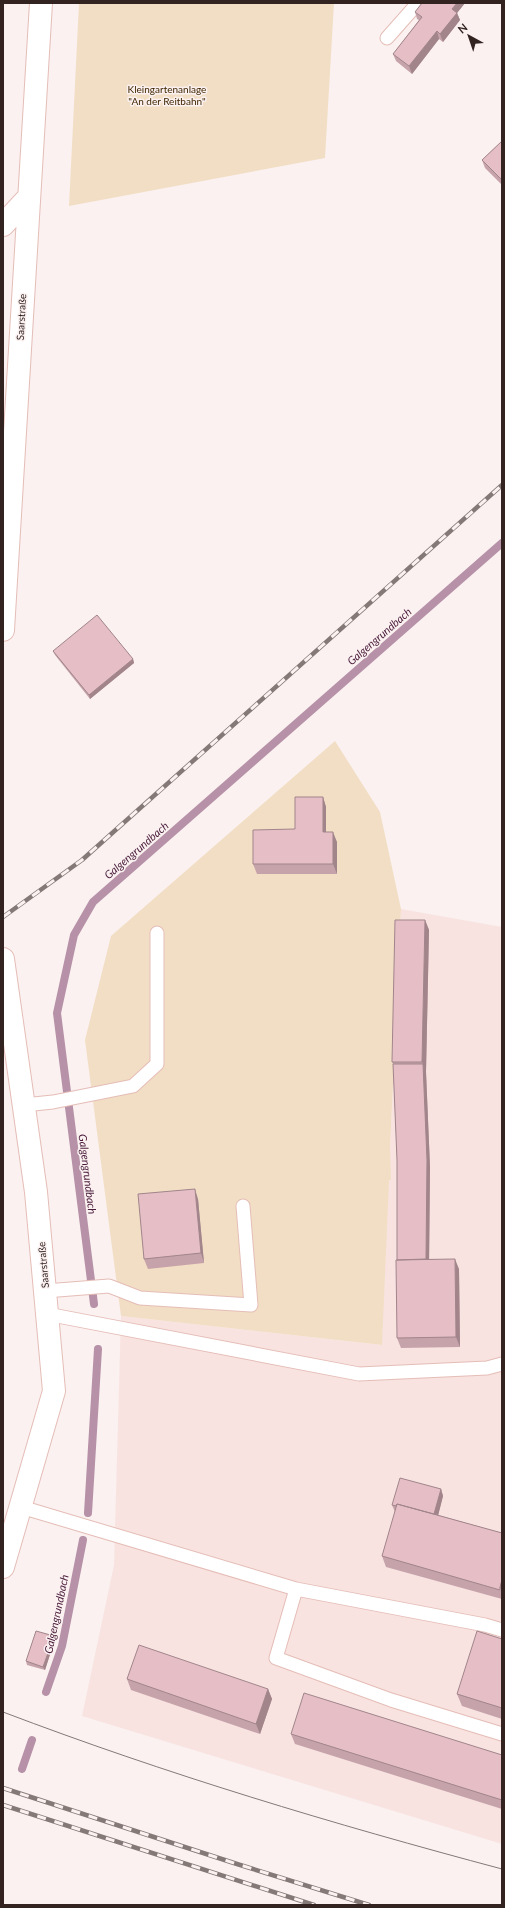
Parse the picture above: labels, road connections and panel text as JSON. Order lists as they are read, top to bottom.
{
  "streets": {
    "street": ["Saarstraße"]
  },
  "water": ["Galgengrundbach"],
  "parks": ["Kleingartenanlage \"An der Reitbahn\""],
  "north": "top left"
}
